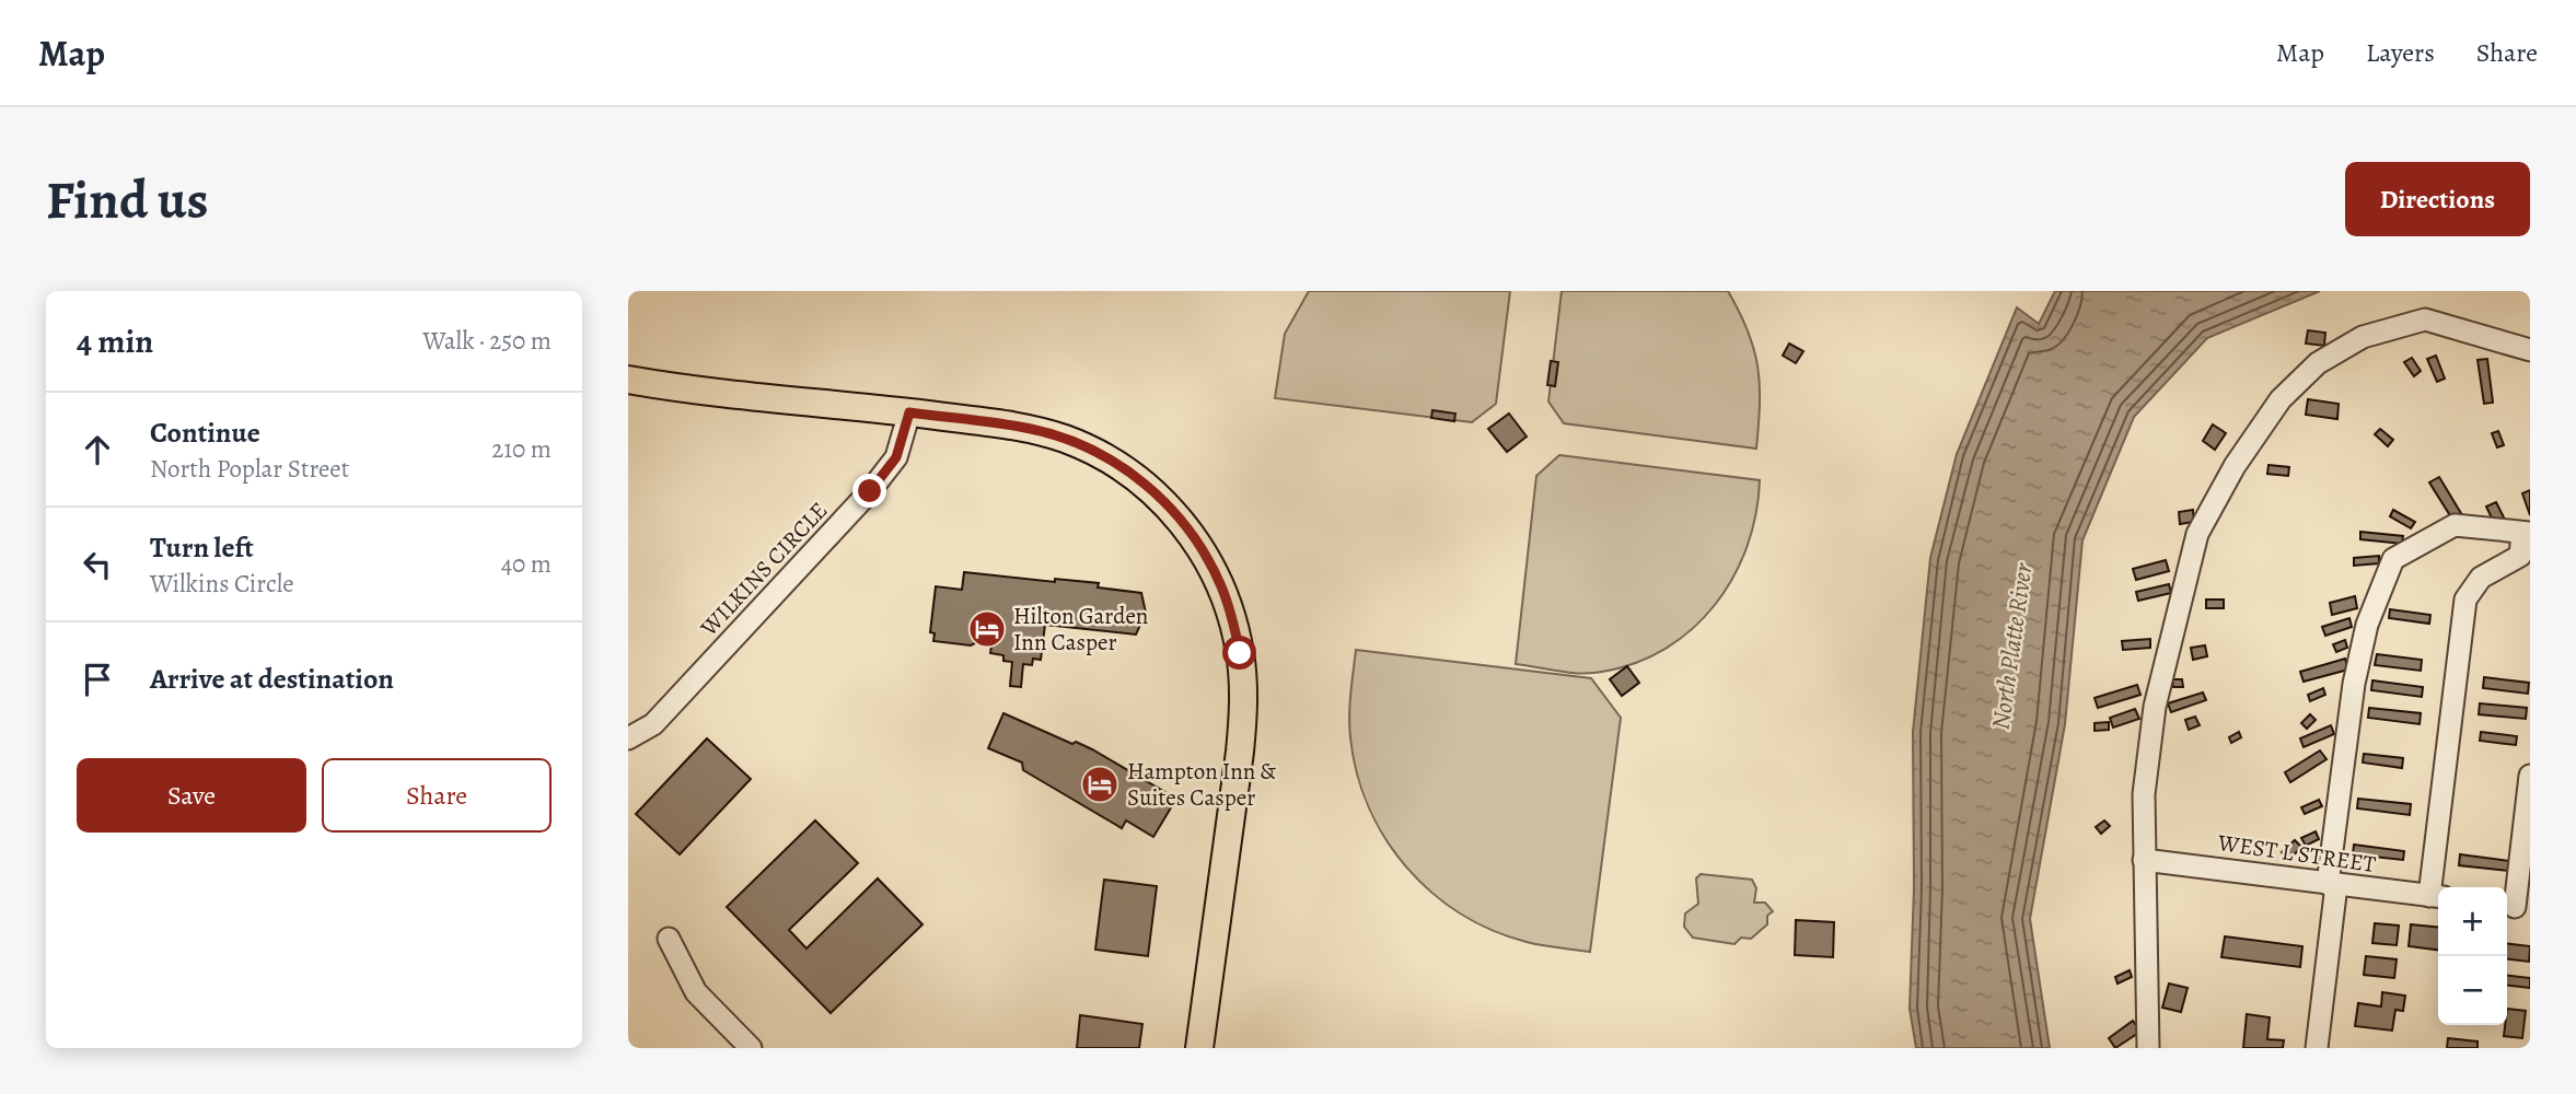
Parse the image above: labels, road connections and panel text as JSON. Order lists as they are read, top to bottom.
{
  "streets": {
    "street": ["WILKINS CIRCLE", "WEST L STREET"]
  },
  "water": ["North Platte River"],
  "places": {
    "hotel": ["Hilton Garden Inn Casper", "Hampton Inn & Suites Casper"]
  },
  "page": {
    "header": "Map",
    "nav": ["Map", "Layers", "Share"],
    "buttons": [
      "Directions",
      ["Save", "Share"]
    ],
    "title": "Find us",
    "heading": ["4 min", "Walk · 250 m"],
    "list": [
      ["Continue", "North Poplar Street", "210 m"],
      ["Turn left", "Wilkins Circle", "40 m"],
      "Arrive at destination"
    ],
    "map_buttons": ["+", "−"]
  }
}
